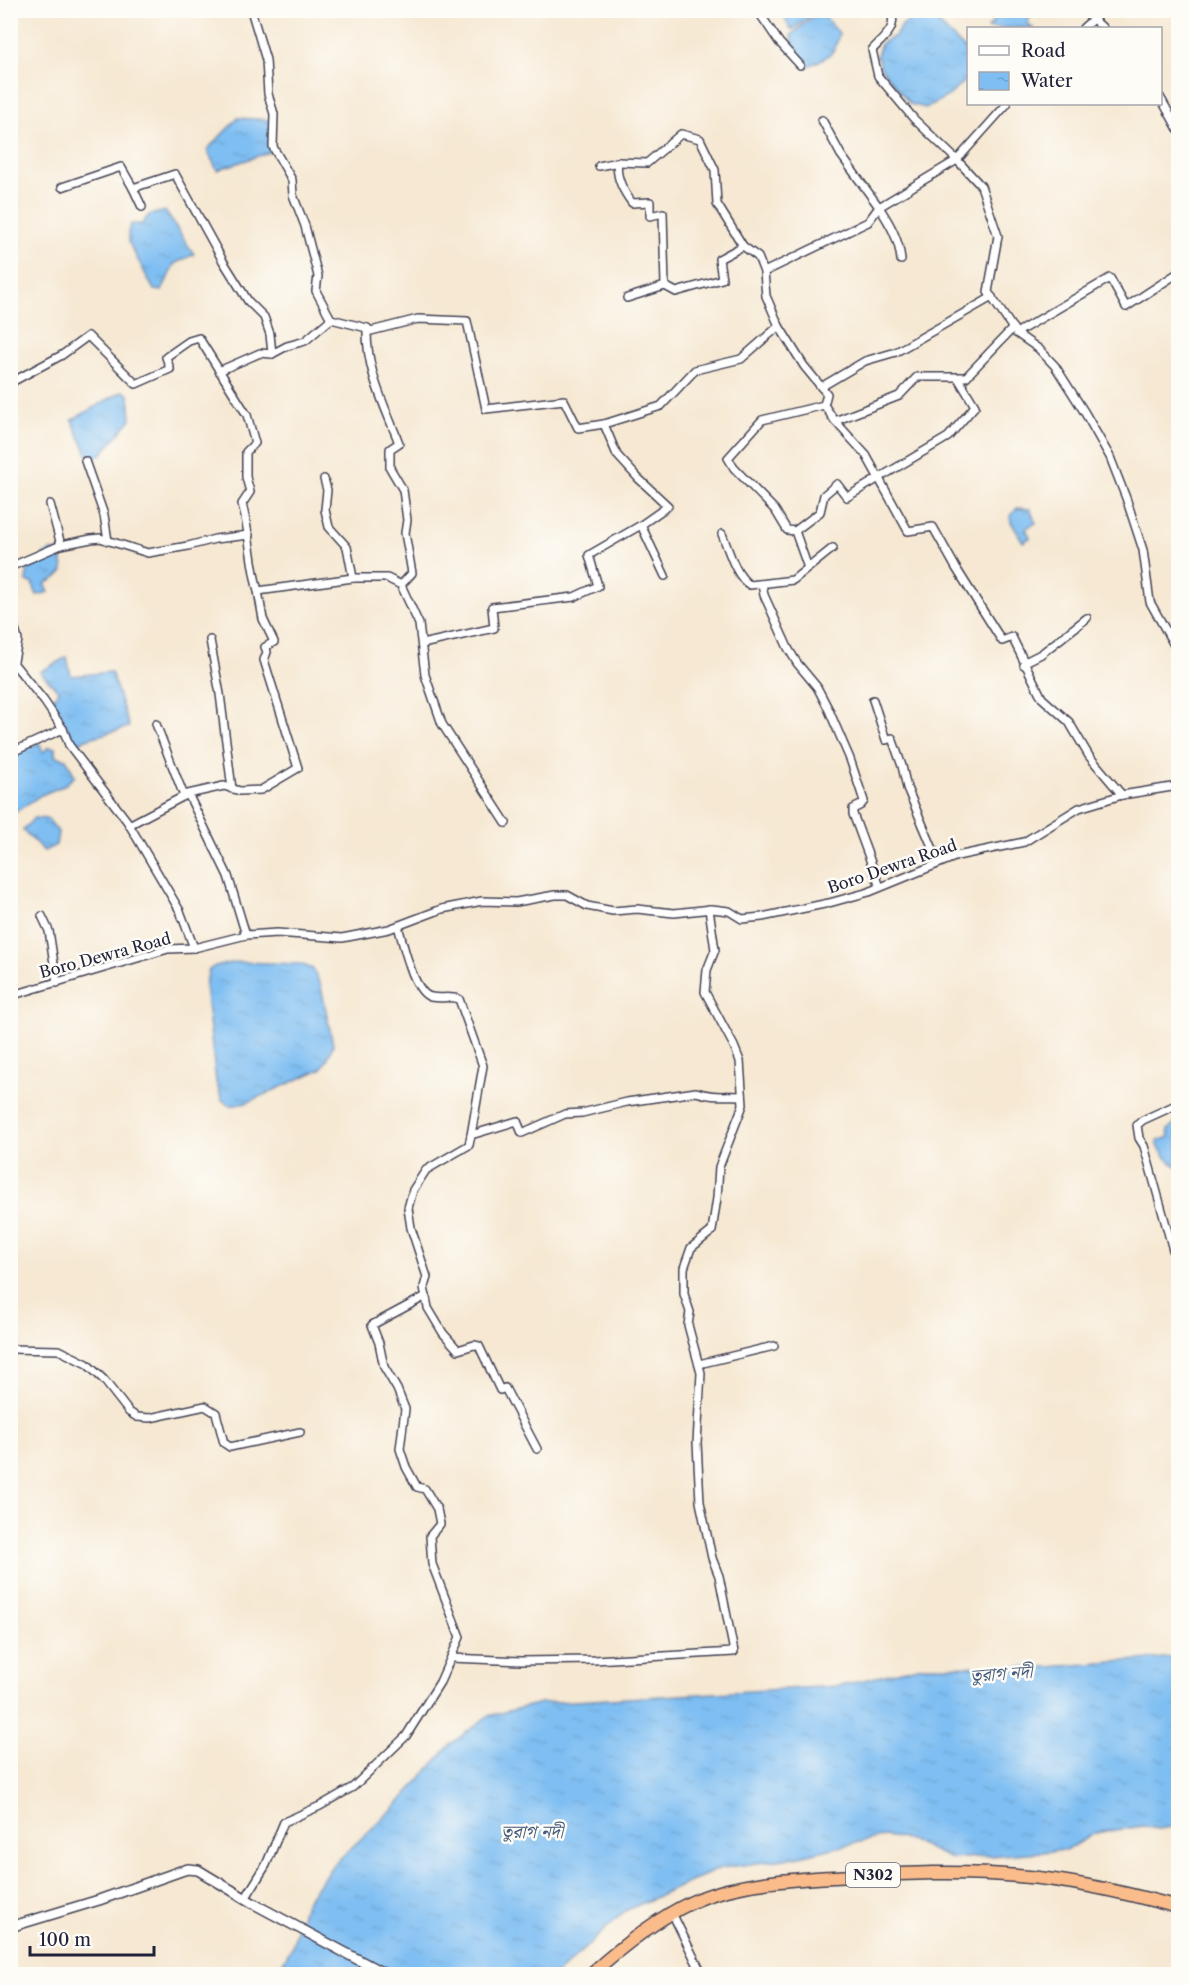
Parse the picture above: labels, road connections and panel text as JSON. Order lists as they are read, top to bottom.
{
  "streets": {
    "highway": ["N302"],
    "street": ["Boro Dewra Road"]
  },
  "water": ["তুরাগ নদী"],
  "legend": ["Road", "Water"],
  "scale_bar": "100 m"
}
